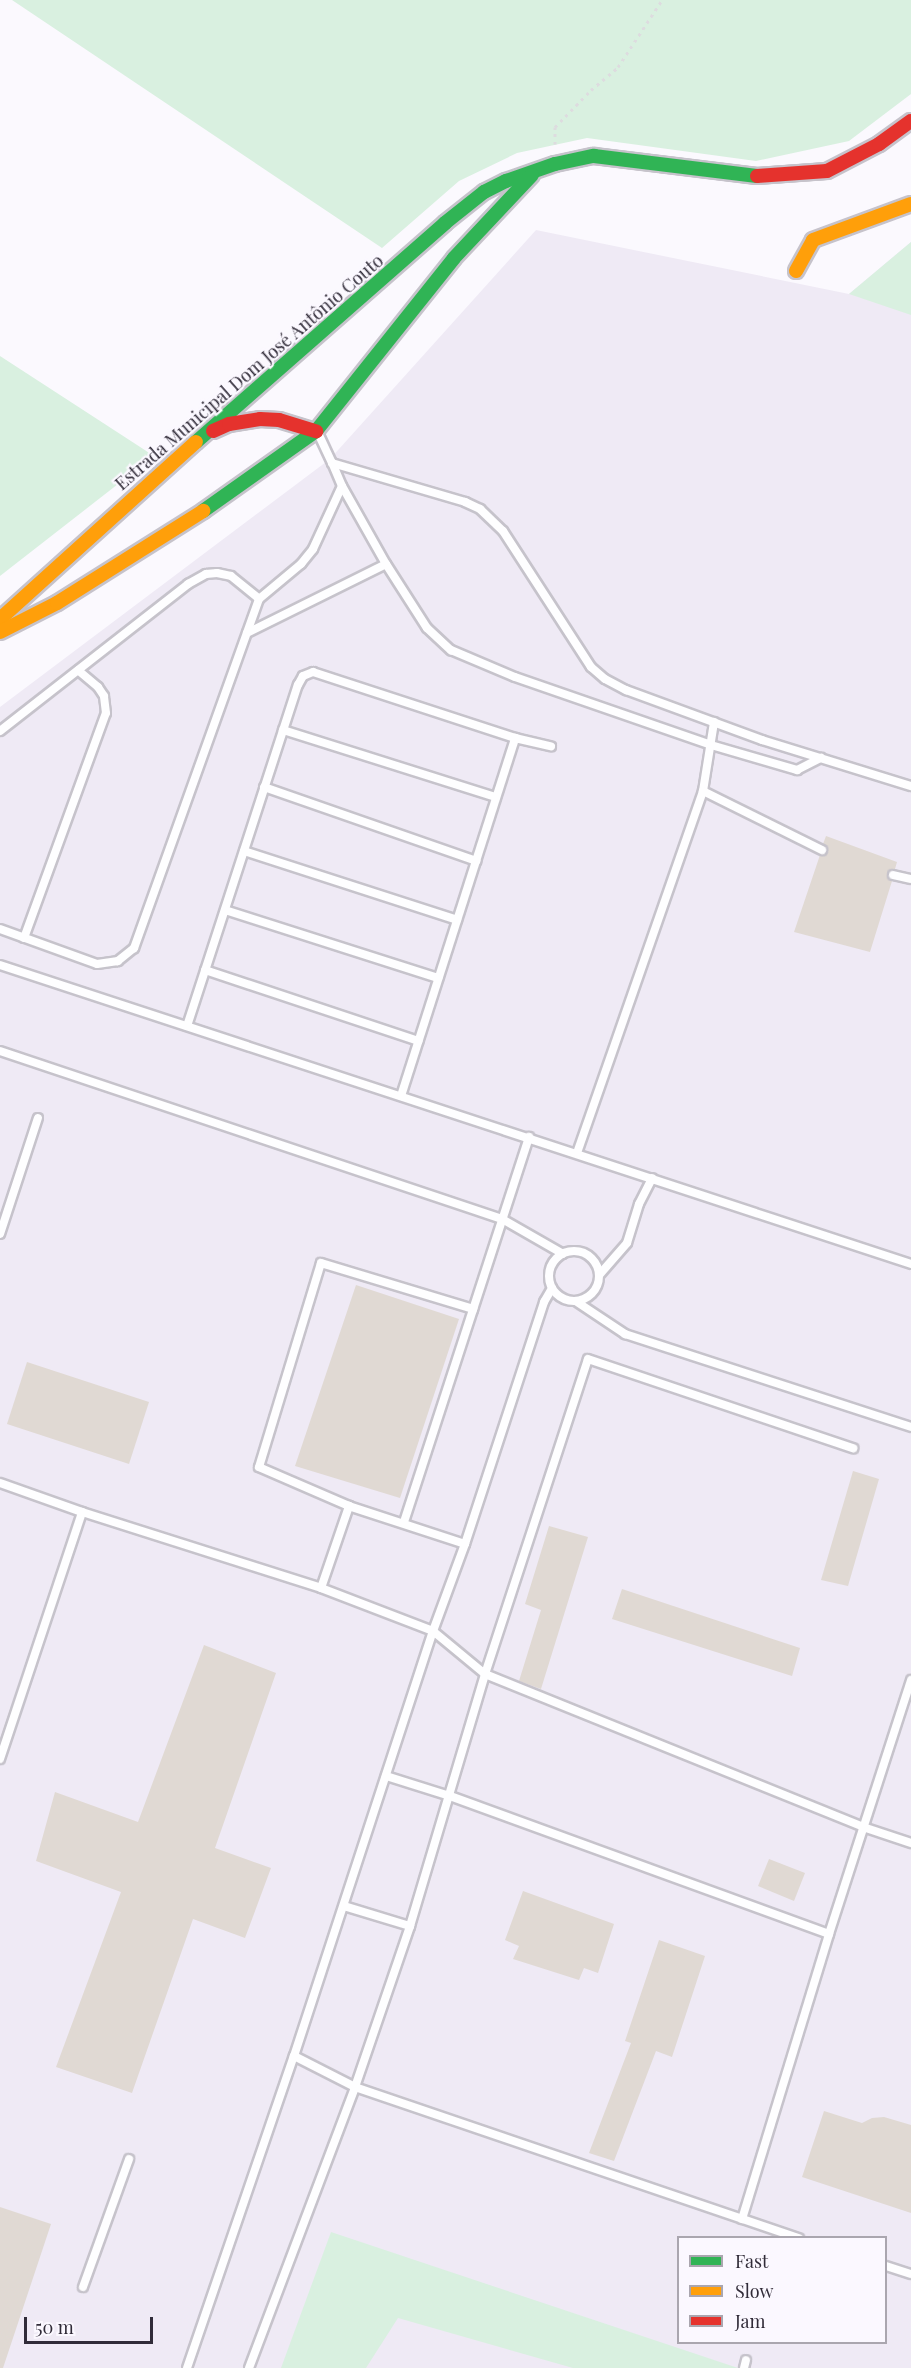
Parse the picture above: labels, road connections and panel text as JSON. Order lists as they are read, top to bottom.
{
  "streets": {
    "main road": ["Estrada Municipal Dom José Antônio Couto"]
  },
  "legend": ["Fast", "Slow", "Jam"],
  "scale_bar": "50 m"
}
